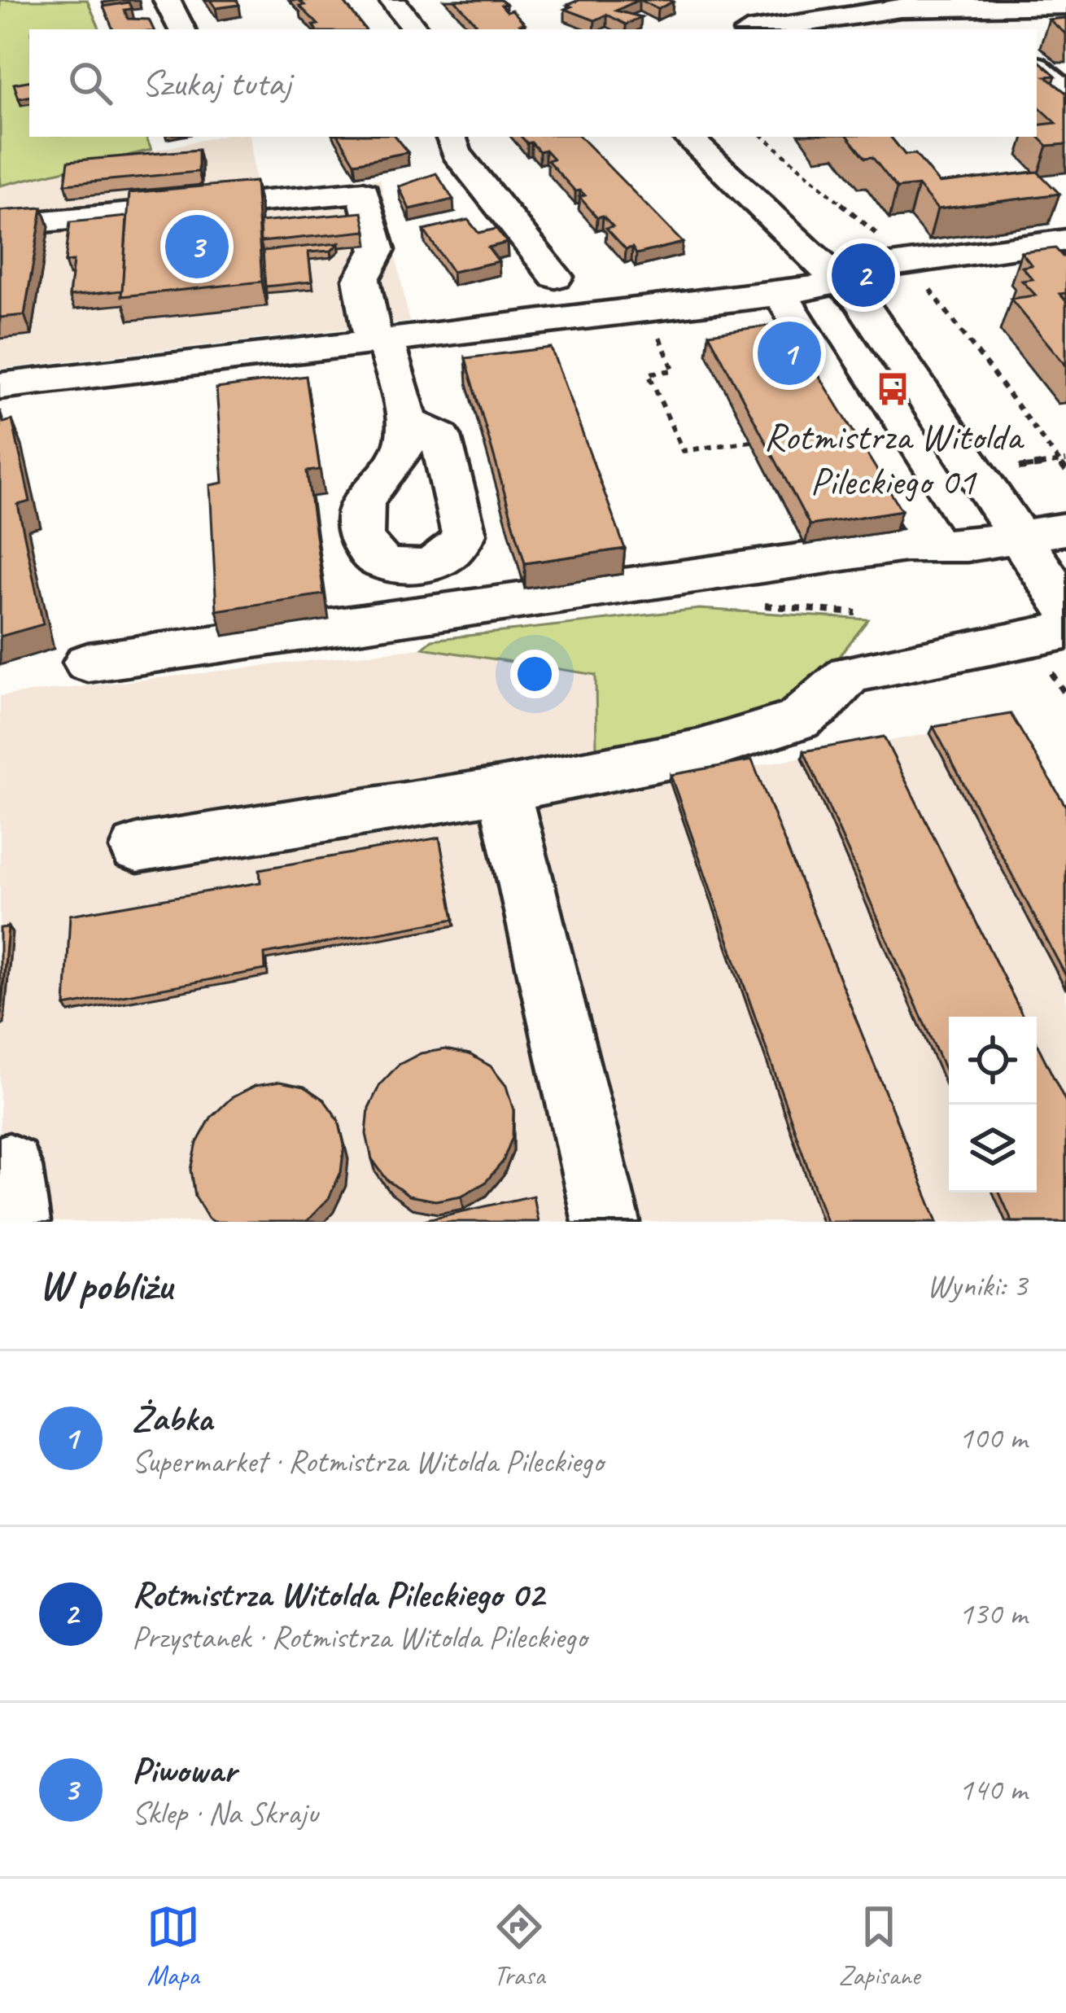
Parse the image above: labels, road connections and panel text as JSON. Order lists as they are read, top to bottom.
{
  "places": {
    "bus stop": ["Rotmistrza Witolda Pileckiego 01"]
  },
  "page": {
    "search": "Szukaj tutaj",
    "pins": ["3", "2", "1"],
    "heading": ["W pobliżu", "Wyniki: 3"],
    "list": [
      {
        "mark": "1",
        "name": "Żabka",
        "note": "Supermarket · Rotmistrza Witolda Pileckiego",
        "value": "100 m"
      },
      {
        "mark": "2",
        "name": "Rotmistrza Witolda Pileckiego 02",
        "note": "Przystanek · Rotmistrza Witolda Pileckiego",
        "value": "130 m"
      },
      {
        "mark": "3",
        "name": "Piwowar",
        "note": "Sklep · Na Skraju",
        "value": "140 m"
      }
    ],
    "nav": ["Mapa", "Trasa", "Zapisane"]
  }
}
